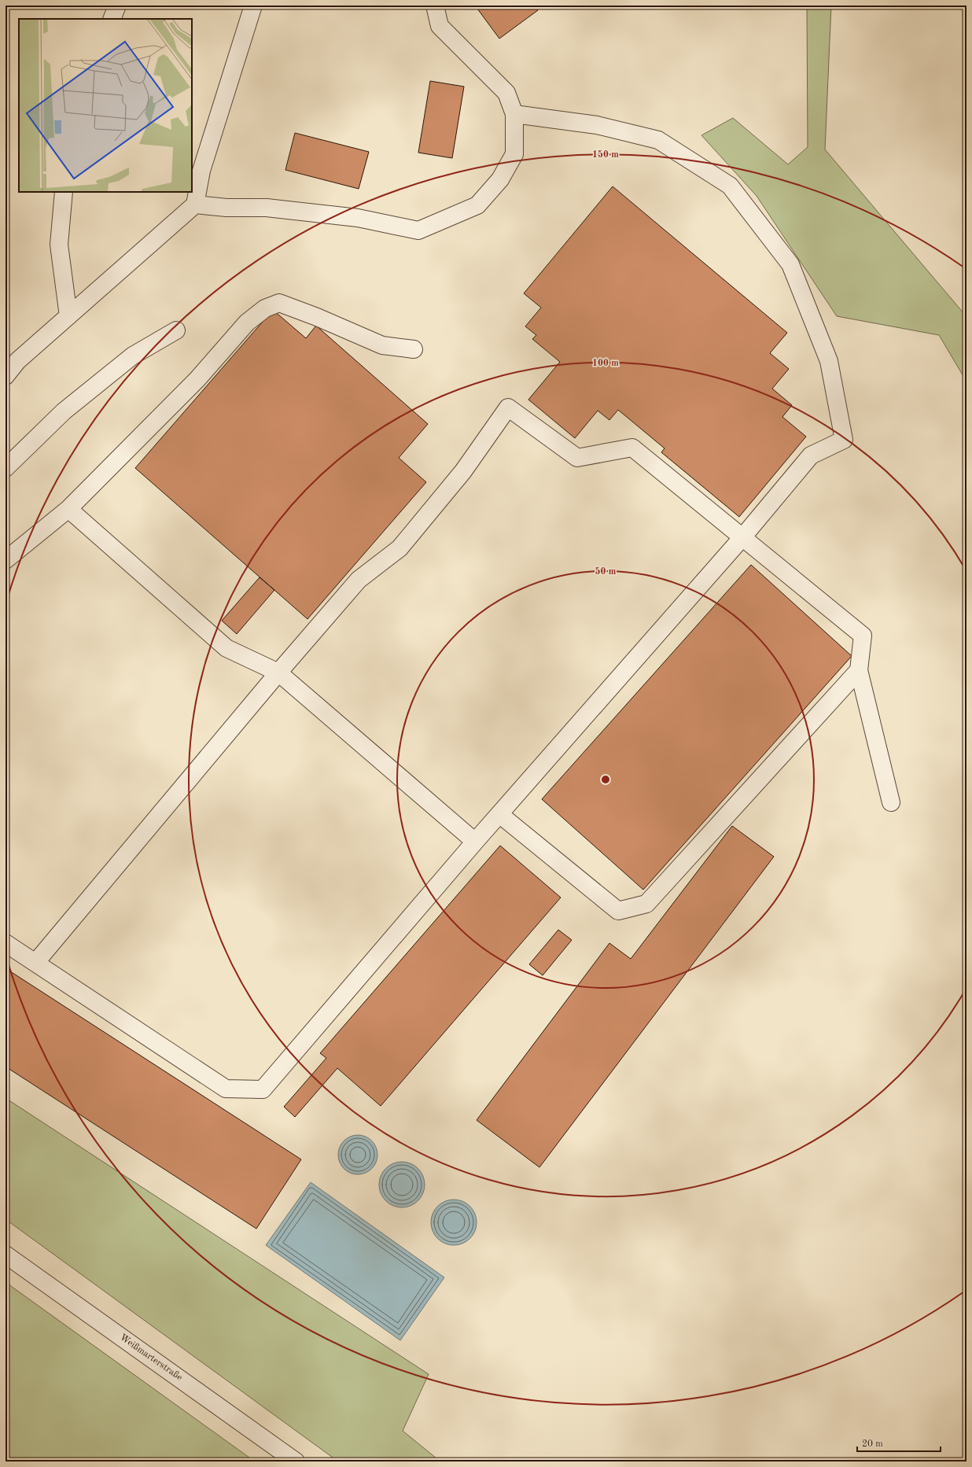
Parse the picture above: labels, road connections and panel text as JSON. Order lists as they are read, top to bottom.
{
  "streets": {
    "street": ["Weißmarterstraße"]
  },
  "scale_bar": "20 m",
  "rings": ["150 m", "100 m", "50 m"]
}
